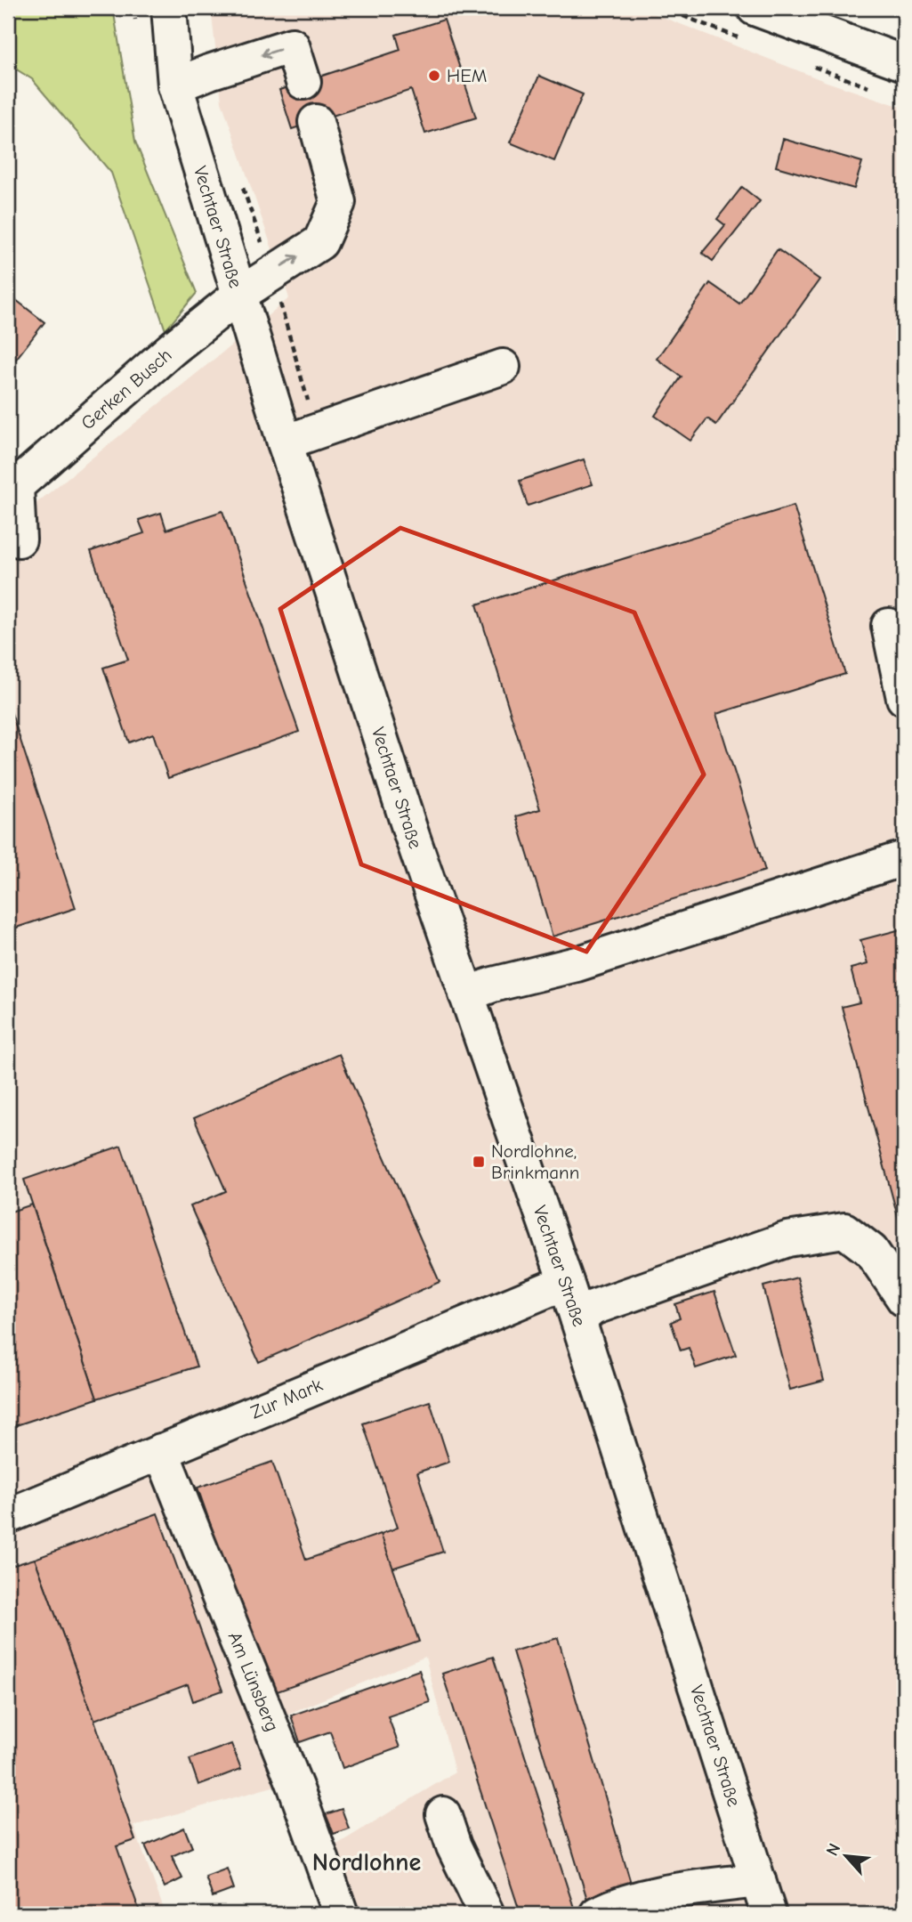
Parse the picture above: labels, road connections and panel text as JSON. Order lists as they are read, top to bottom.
{
  "streets": {
    "main road": [
      "Vechtaer Straße",
      "Gerken Busch",
      "Zur Mark",
      "Am Lünsberg"
    ]
  },
  "crossings": [
    ["Vechtaer Straße", "Gerken Busch"],
    ["Vechtaer Straße", "Zur Mark"],
    ["Zur Mark", "Am Lünsberg"]
  ],
  "districts": ["Nordlohne"],
  "places": {
    "other": ["HEM"],
    "transit": ["Nordlohne, Brinkmann"]
  },
  "north": "top left"
}
